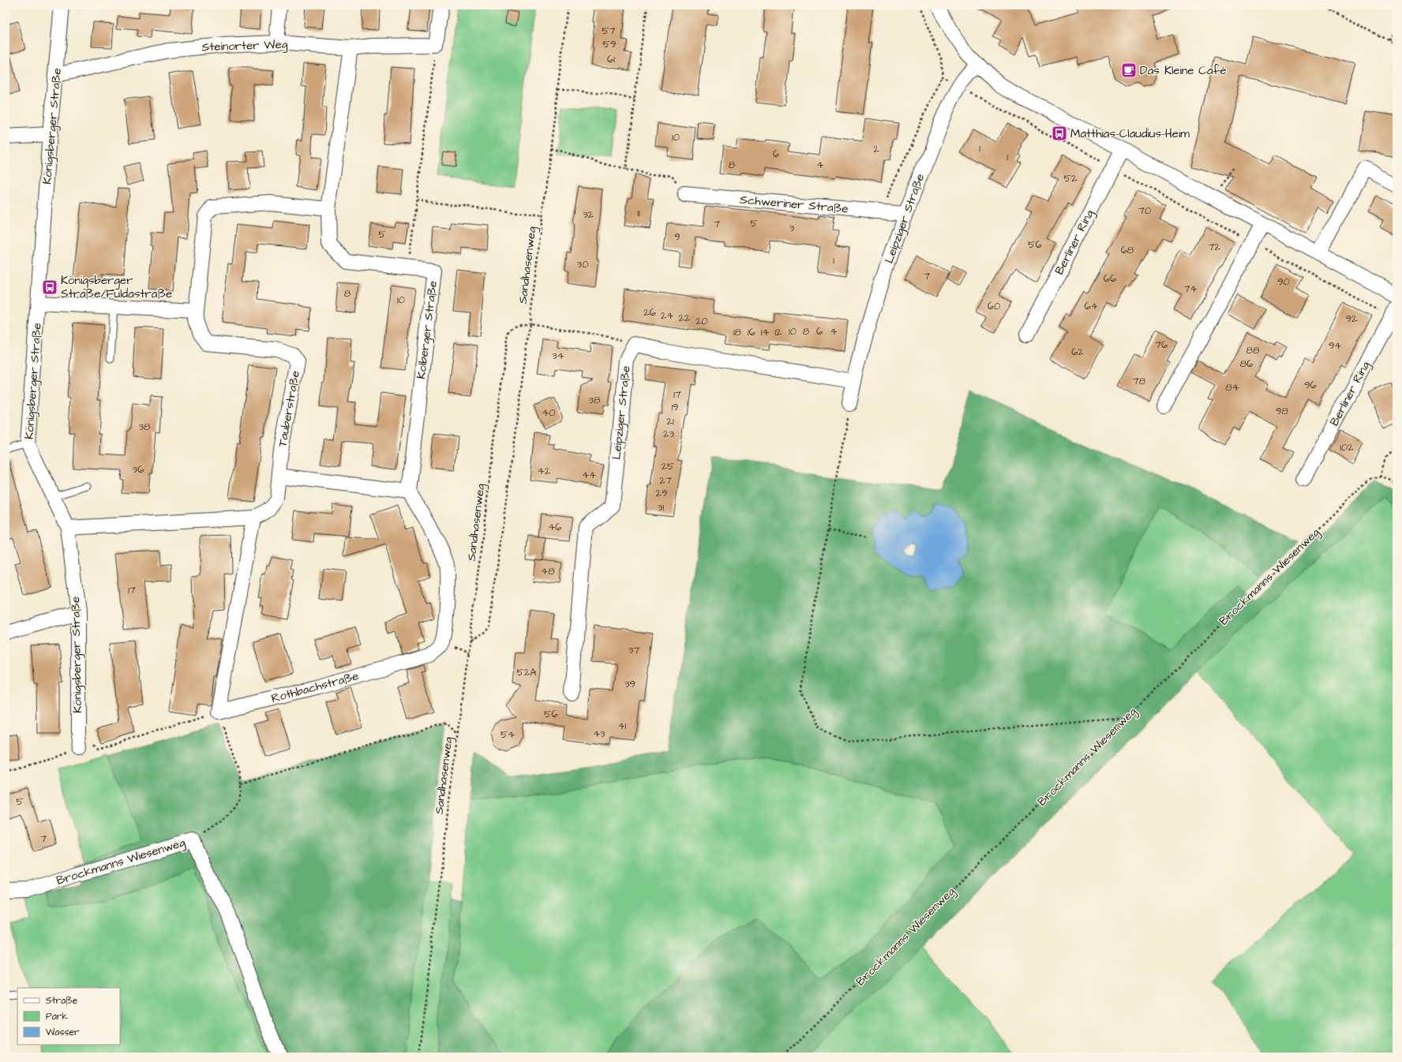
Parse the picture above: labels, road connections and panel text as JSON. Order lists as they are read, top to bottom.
{
  "streets": {
    "street": [
      "Steinorter Weg",
      "Königsberger Straße",
      "Schweriner Straße",
      "Leipziger Straße",
      "Berliner Ring",
      "Kolberger Straße",
      "Tauberstraße",
      "Brockmanns Wiesenweg",
      "Rothbachstraße"
    ],
    "path": ["Sandhasenweg"]
  },
  "crossings": [
    ["Steinorter Weg", "Königsberger Straße"],
    ["Steinorter Weg", "Kolberger Straße"],
    ["Königsberger Straße", "Tauberstraße"],
    ["Schweriner Straße", "Leipziger Straße"],
    ["Kolberger Straße", "Tauberstraße"],
    ["Kolberger Straße", "Rothbachstraße"]
  ],
  "places": {
    "cafe": ["Das Kleine Café"],
    "bus stop": ["Matthias-Claudius-Heim", "Königsberger Straße/Fuldastraße"]
  },
  "house_numbers": [
    "57",
    "59",
    "61",
    "10",
    "1",
    "2",
    "6",
    "1",
    "8",
    "4",
    "52",
    "70",
    "11",
    "32",
    "5",
    "7",
    "3",
    "5",
    "9",
    "56",
    "72",
    "68",
    "1",
    "30",
    "7",
    "66",
    "90",
    "74",
    "8",
    "10",
    "60",
    "64",
    "26",
    "24",
    "22",
    "92",
    "20",
    "10",
    "8",
    "6",
    "4",
    "18",
    "16",
    "14",
    "12",
    "76",
    "94",
    "88",
    "62",
    "34",
    "86",
    "78",
    "96",
    "84",
    "17",
    "38",
    "19",
    "98",
    "40",
    "21",
    "38",
    "23",
    "102",
    "25",
    "36",
    "42",
    "44",
    "27",
    "29",
    "31",
    "46",
    "48",
    "17",
    "37",
    "52A",
    "39",
    "56",
    "41",
    "43",
    "54",
    "5",
    "7"
  ],
  "legend": ["Straße", "Park", "Wasser"]
}
